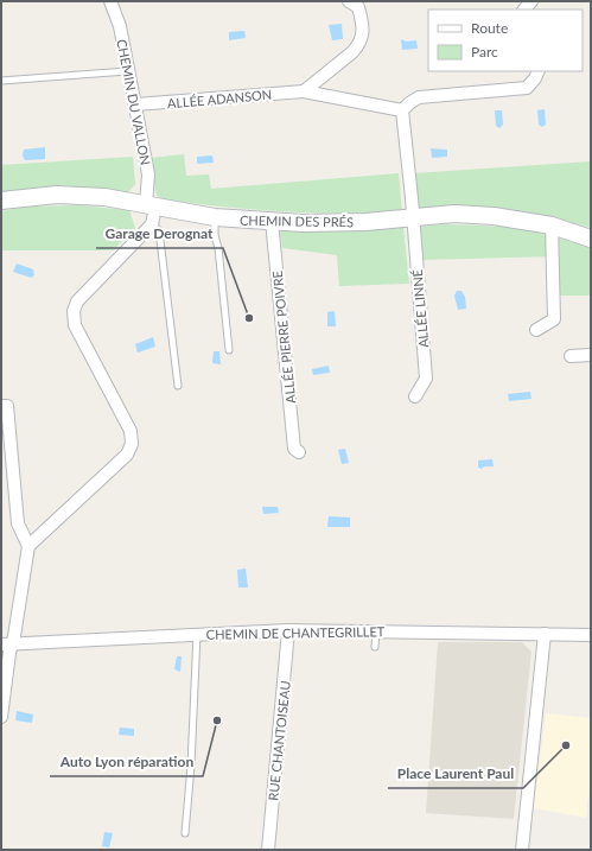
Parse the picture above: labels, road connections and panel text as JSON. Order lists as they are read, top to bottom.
{
  "streets": {
    "street": [
      "ALLÉE ADANSON",
      "CHEMIN DU VALLON",
      "CHEMIN DES PRÉS",
      "ALLÉE LINNÉ",
      "ALLÉE PIERRE POIVRE",
      "CHEMIN DE CHANTEGRILLET",
      "RUE CHANTOISEAU"
    ]
  },
  "crossings": [
    ["ALLÉE ADANSON", "CHEMIN DU VALLON"],
    ["CHEMIN DU VALLON", "CHEMIN DES PRÉS"],
    ["CHEMIN DES PRÉS", "ALLÉE LINNÉ"],
    ["CHEMIN DES PRÉS", "ALLÉE PIERRE POIVRE"],
    ["CHEMIN DE CHANTEGRILLET", "RUE CHANTOISEAU"]
  ],
  "places": ["Garage Derognat", "Auto Lyon réparation", "Place Laurent Paul"],
  "legend": ["Route", "Parc"]
}
